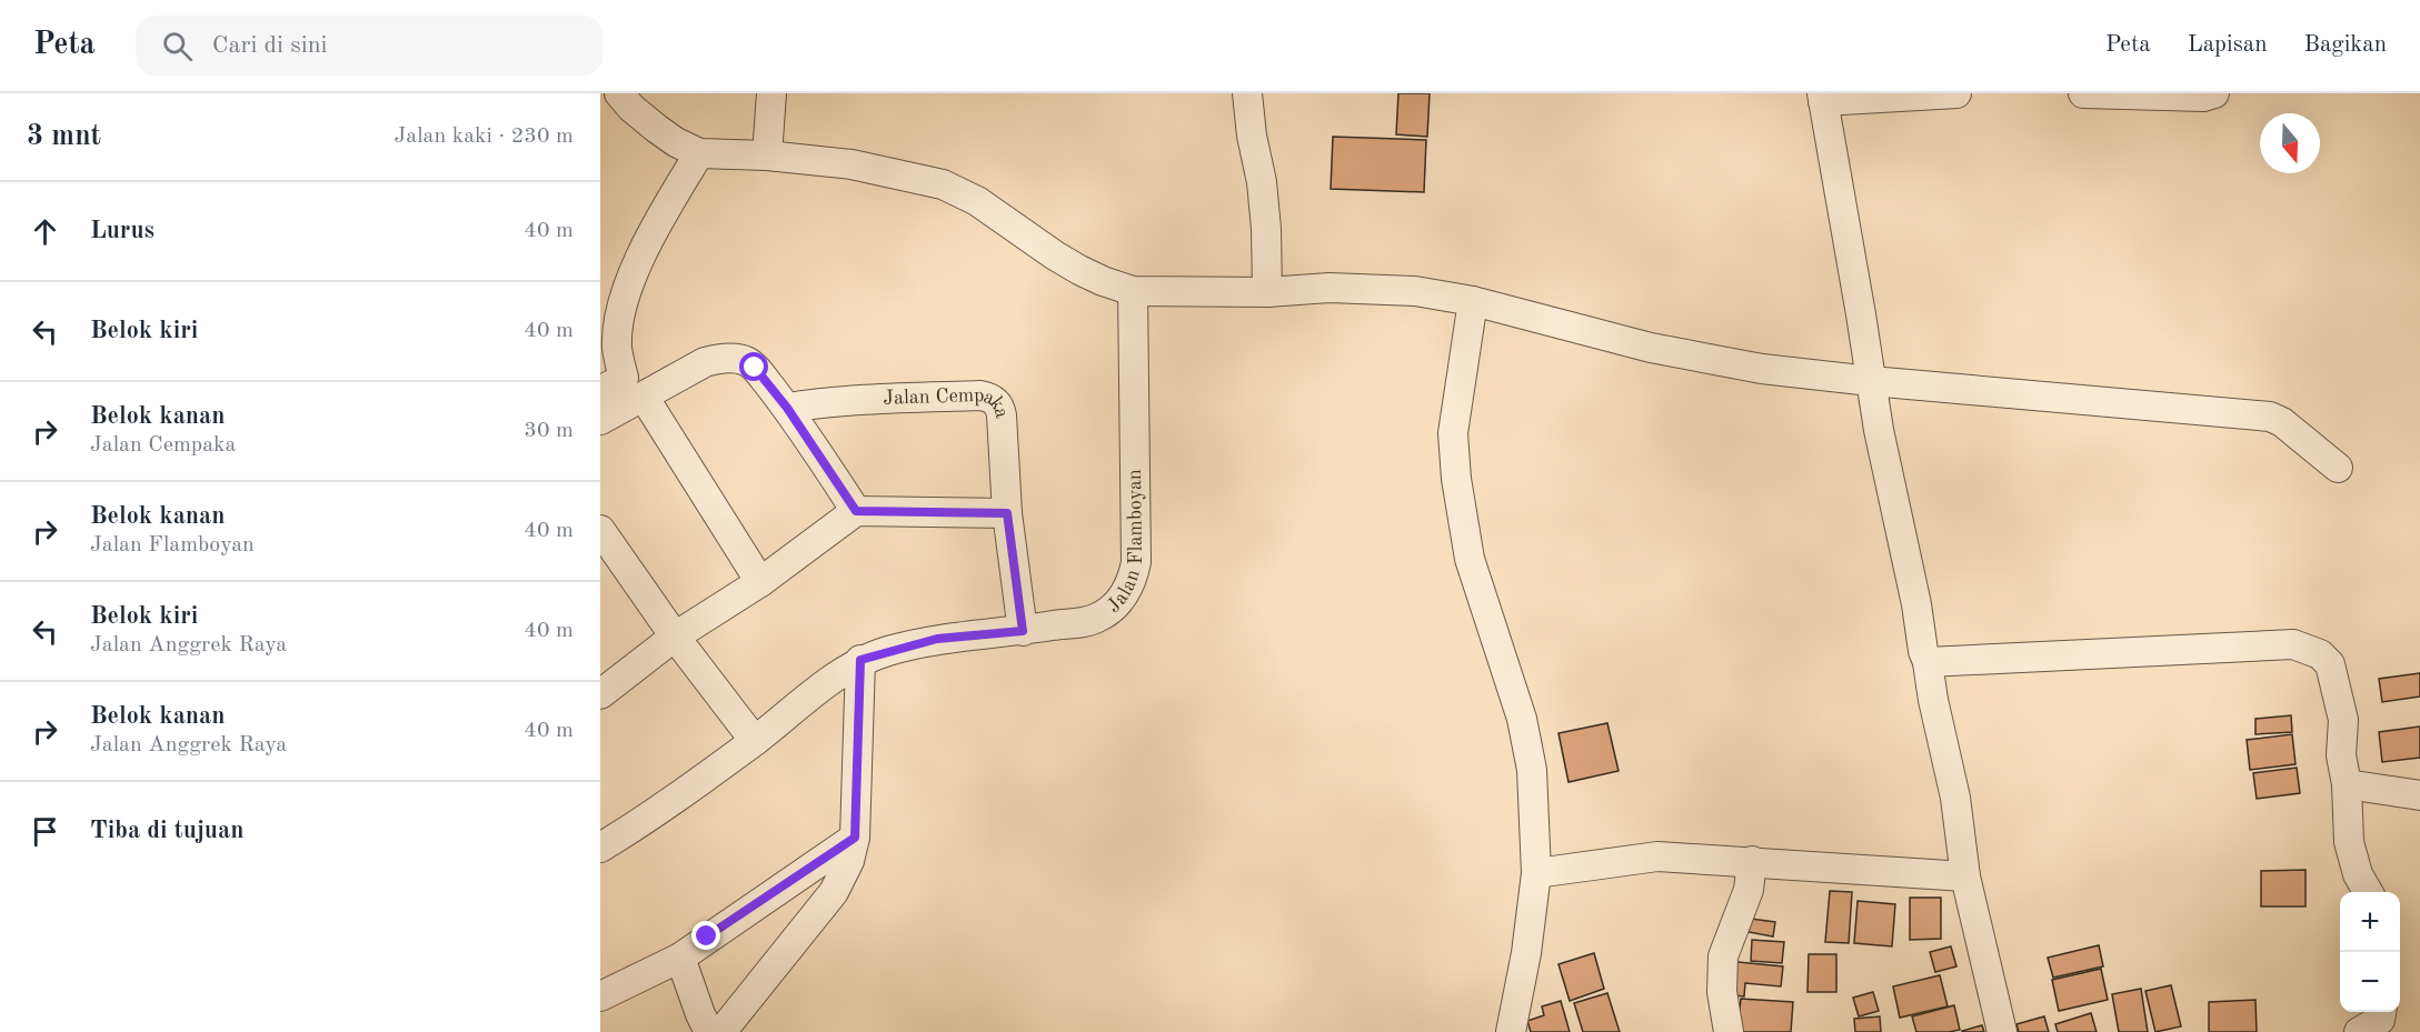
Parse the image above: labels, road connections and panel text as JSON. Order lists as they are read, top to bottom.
{
  "streets": {
    "street": ["Jalan Cempaka", "Jalan Flamboyan"]
  },
  "crossings": [
    ["Jalan Cempaka", "Jalan Flamboyan"]
  ],
  "north": "bottom",
  "page": {
    "header": "Peta",
    "search": "Cari di sini",
    "nav": ["Peta", "Lapisan", "Bagikan"],
    "heading": ["3 mnt", "Jalan kaki · 230 m"],
    "list": [
      ["Lurus", "40 m"],
      ["Belok kiri", "40 m"],
      ["Belok kanan", "Jalan Cempaka", "30 m"],
      ["Belok kanan", "Jalan Flamboyan", "40 m"],
      ["Belok kiri", "Jalan Anggrek Raya", "40 m"],
      ["Belok kanan", "Jalan Anggrek Raya", "40 m"],
      "Tiba di tujuan"
    ],
    "map_buttons": ["+", "−"]
  }
}
